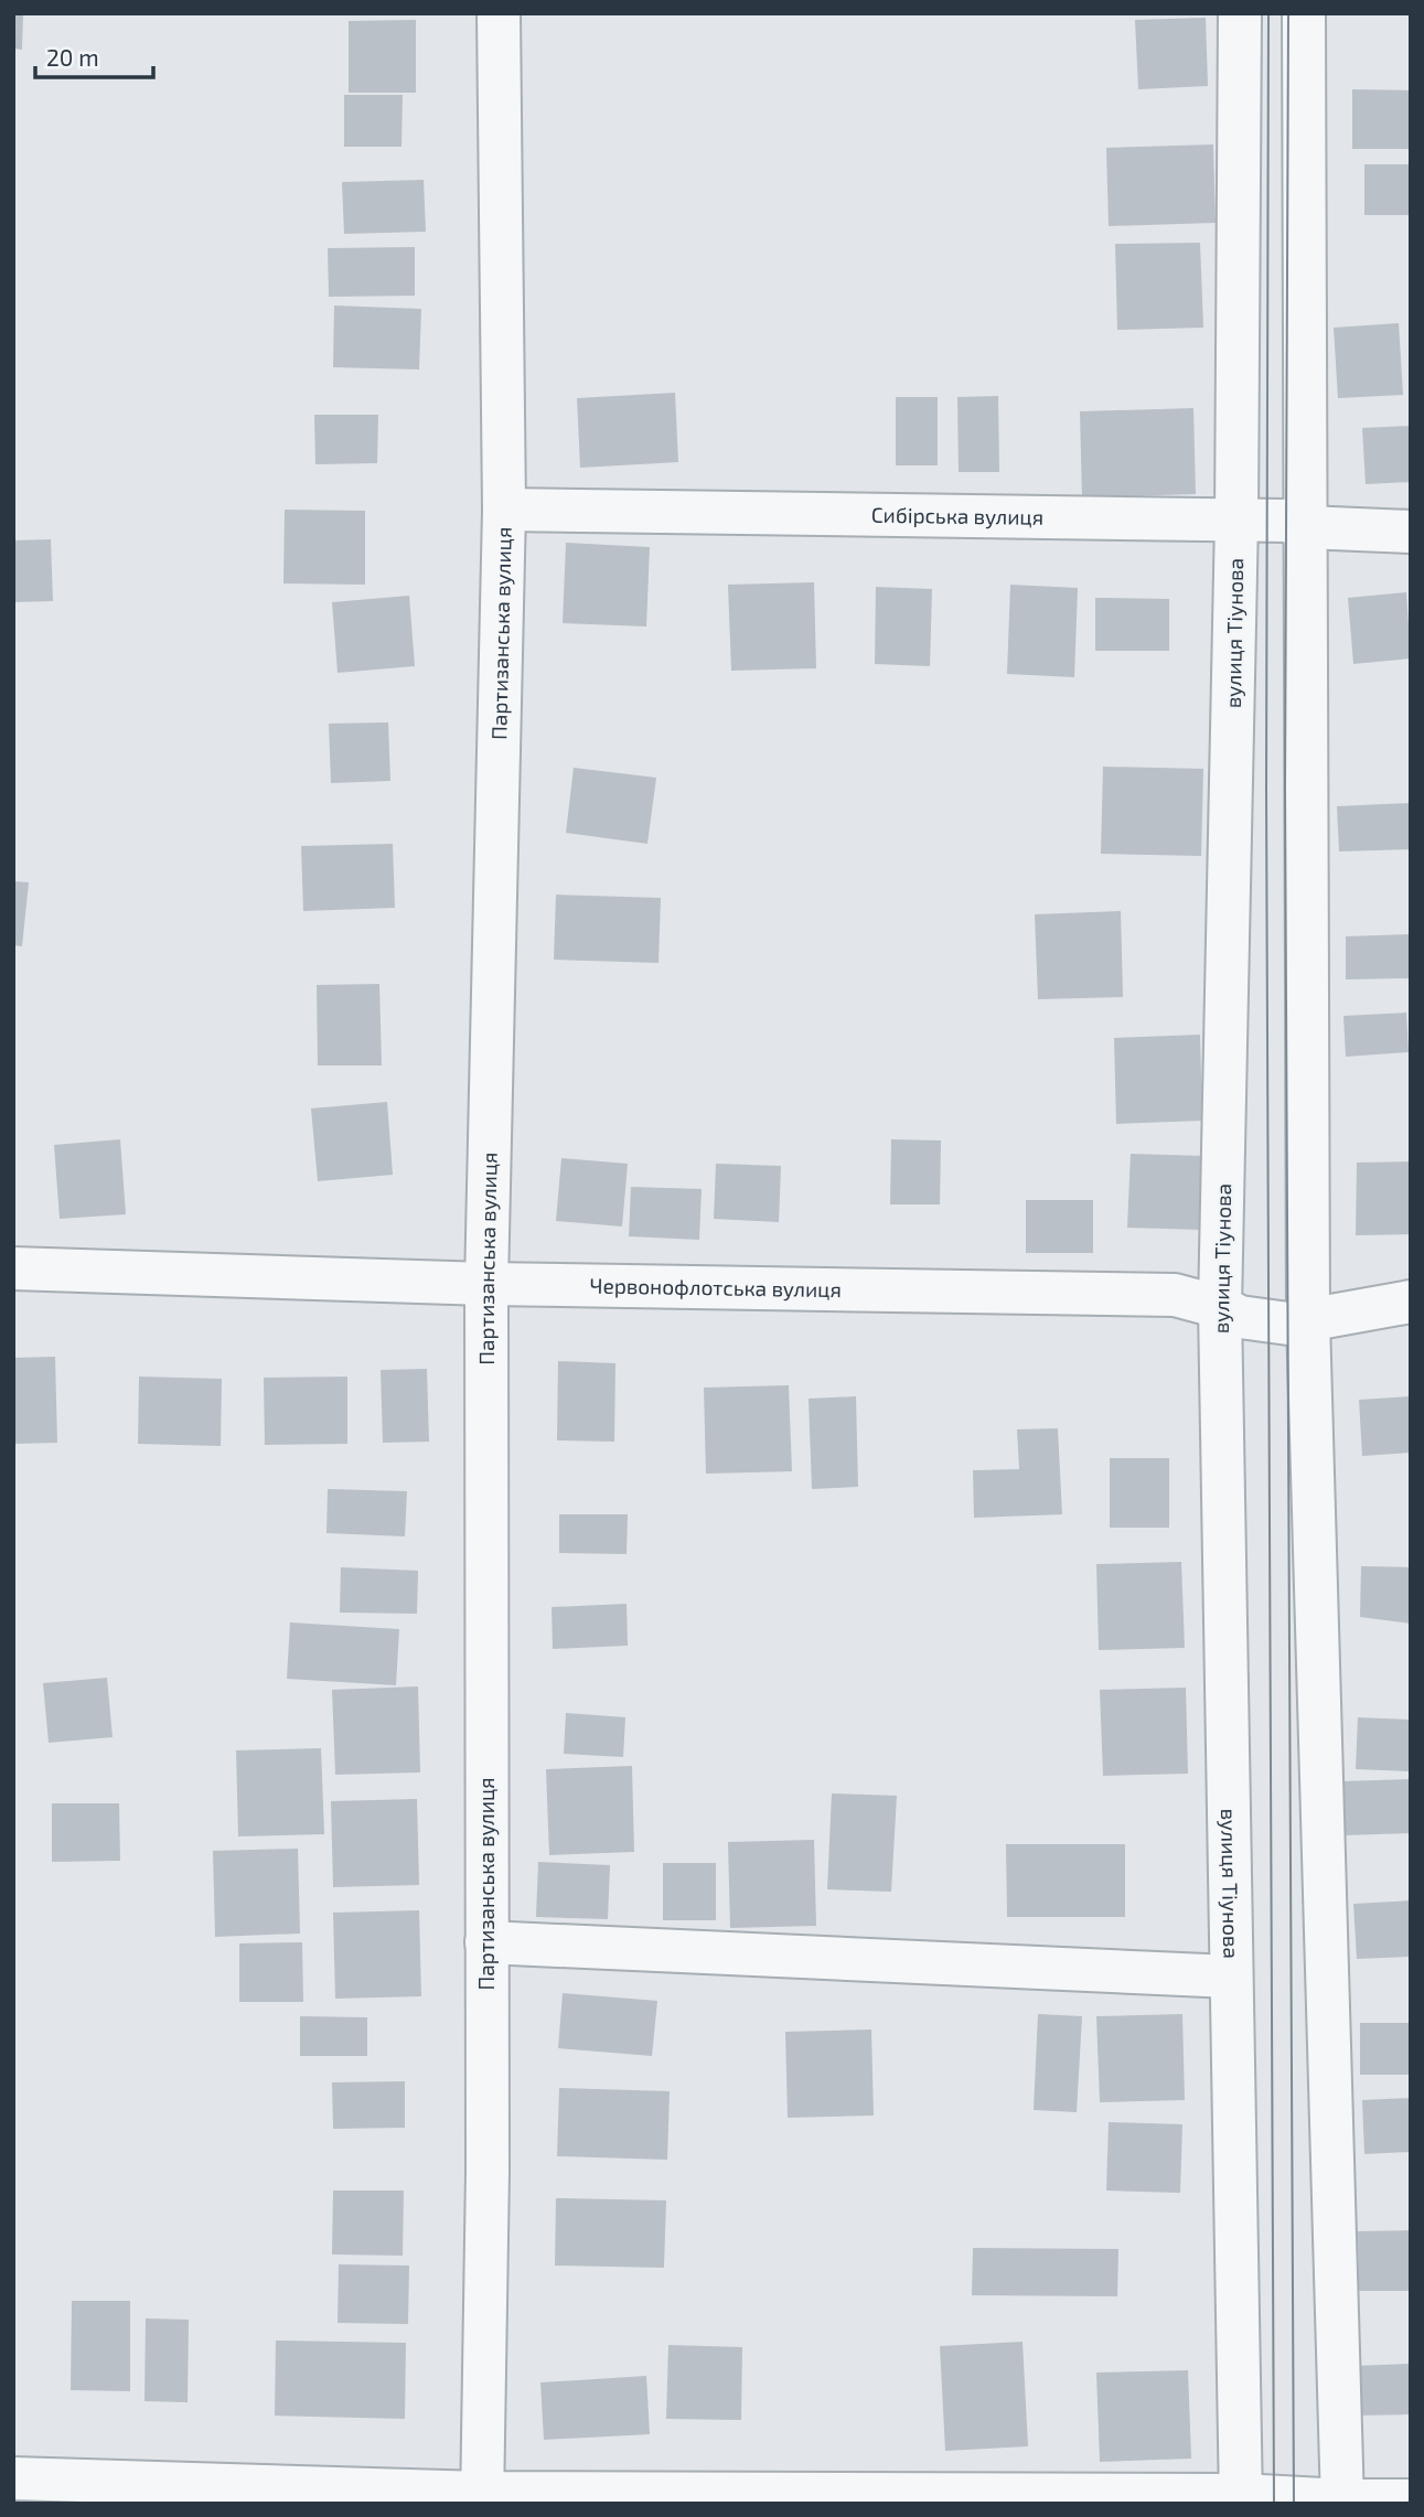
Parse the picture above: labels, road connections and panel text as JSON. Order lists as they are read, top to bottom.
{
  "streets": {
    "street": [
      "Сибірська вулиця",
      "Партизанська вулиця",
      "вулиця Тіунова",
      "Червонофлотська вулиця"
    ]
  },
  "crossings": [
    ["Сибірська вулиця", "Партизанська вулиця"],
    ["Сибірська вулиця", "вулиця Тіунова"],
    ["Партизанська вулиця", "Червонофлотська вулиця"],
    ["вулиця Тіунова", "Червонофлотська вулиця"]
  ],
  "scale_bar": "20 m"
}
